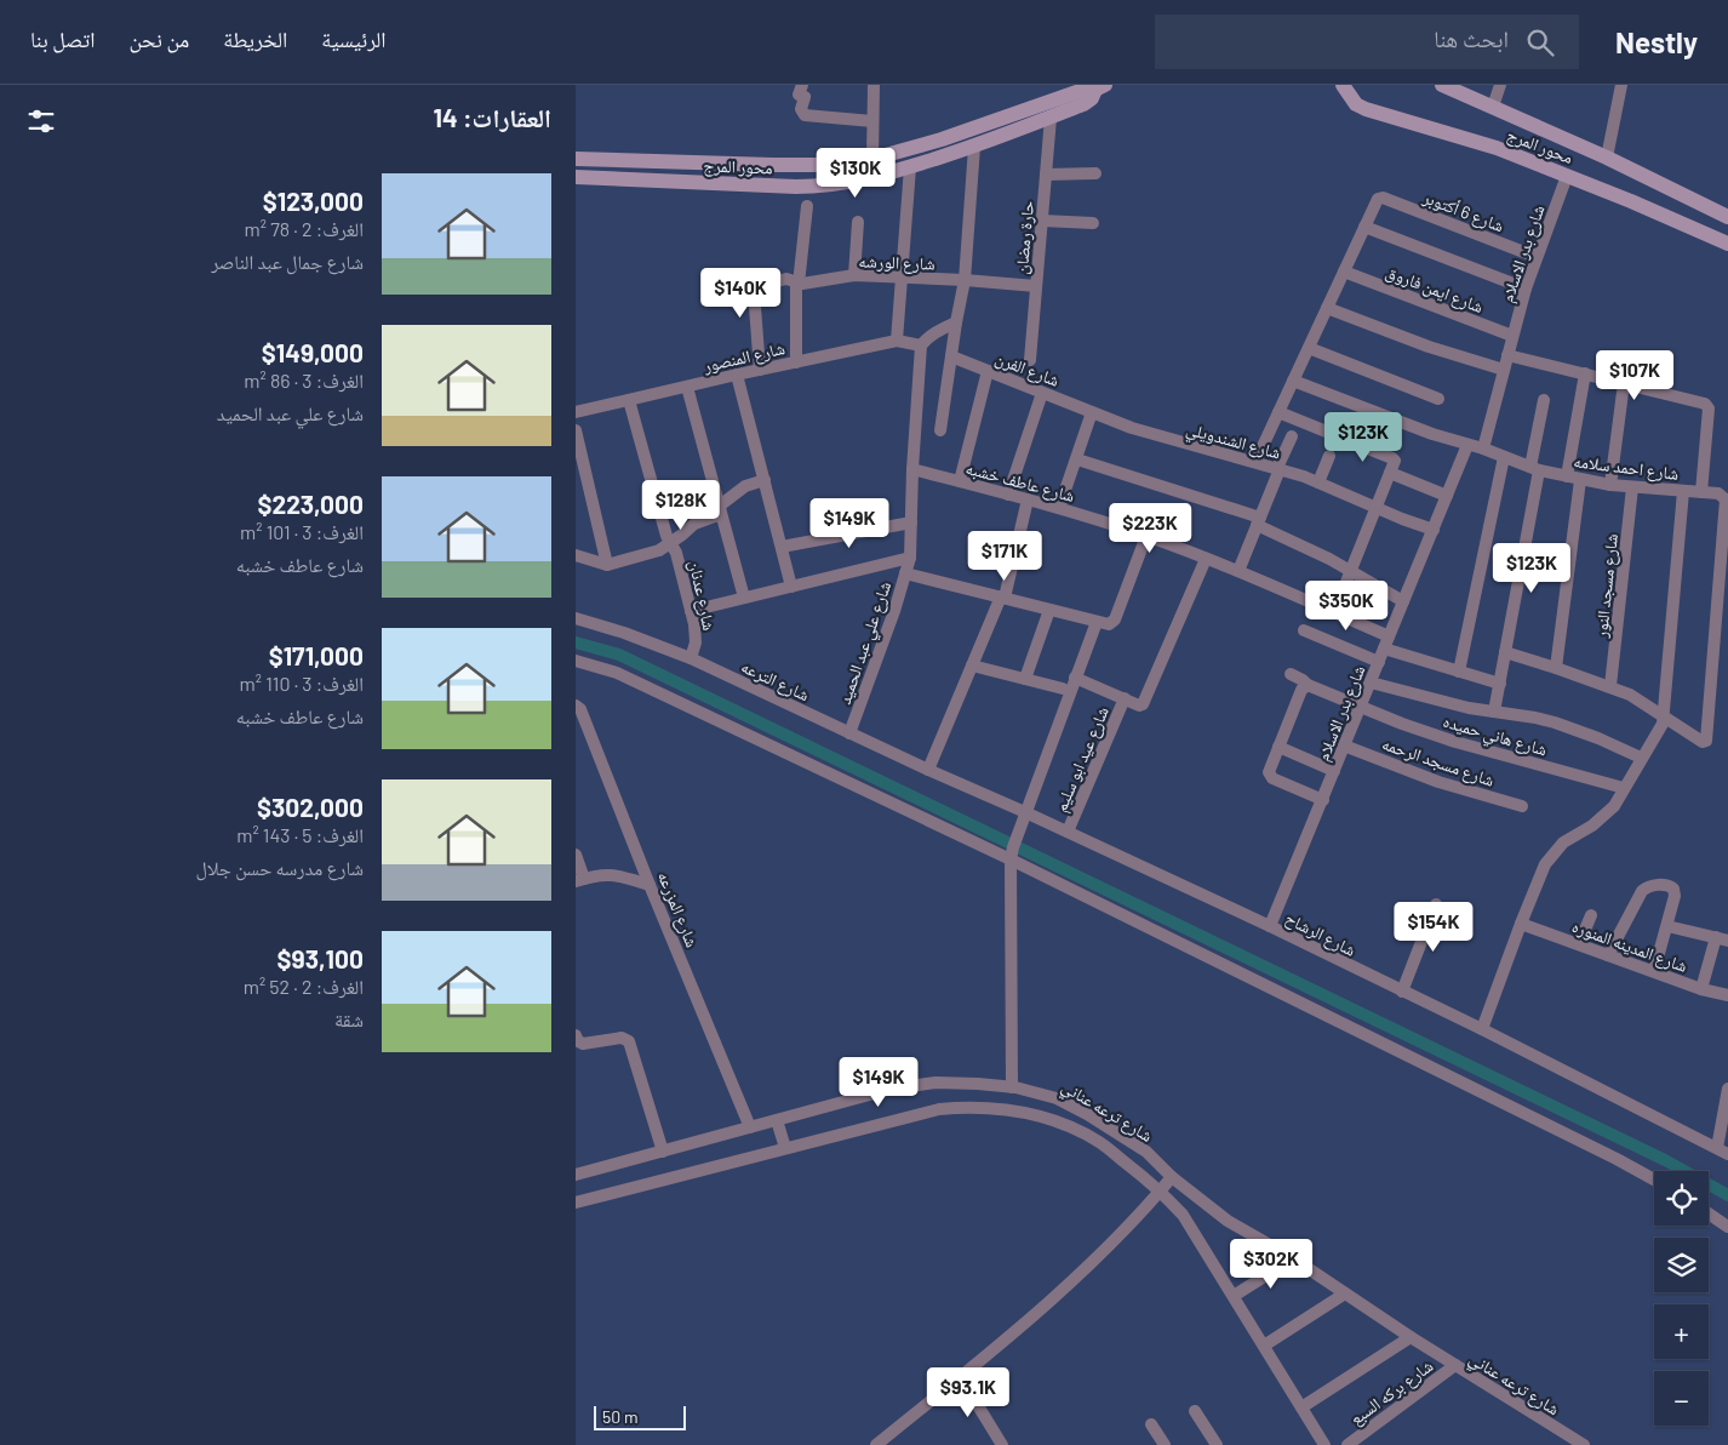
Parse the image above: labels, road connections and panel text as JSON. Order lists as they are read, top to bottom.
{
  "streets": {
    "main road": ["محور المرج"],
    "street": [
      "شارع 6 أكتوبر",
      "حارة رمضان",
      "شارع بدر الاسلام",
      "شارع الورشه",
      "شارع ايمن فاروق",
      "شارع المنصور",
      "شارع الفرن",
      "شارع الشندويلي",
      "شارع احمد سلامه",
      "شارع عاطف خشبه",
      "شارع مسجد النور",
      "شارع عدنان",
      "شارع علي عبد الحميد",
      "شارع الترعه",
      "شارع هاني حميده",
      "شارع عيد ابو سليم",
      "شارع مسجد الرحمه",
      "شارع المزرعه",
      "شارع الرشاح",
      "شارع المدينه المنوره",
      "شارع ترعه عناني",
      "شارع بركه السبع"
    ]
  },
  "crossings": [
    ["محور المرج", "حارة رمضان"],
    ["محور المرج", "شارع بدر الاسلام"],
    ["شارع 6 أكتوبر", "شارع بدر الاسلام"],
    ["حارة رمضان", "شارع الورشه"],
    ["شارع بدر الاسلام", "شارع ايمن فاروق"],
    ["شارع بدر الاسلام", "شارع الشندويلي"],
    ["شارع بدر الاسلام", "شارع احمد سلامه"],
    ["شارع بدر الاسلام", "شارع عاطف خشبه"],
    ["شارع بدر الاسلام", "شارع هاني حميده"],
    ["شارع بدر الاسلام", "شارع مسجد الرحمه"],
    ["شارع بدر الاسلام", "شارع الرشاح"],
    ["شارع الورشه", "شارع المنصور"],
    ["شارع المنصور", "شارع عدنان"],
    ["شارع المنصور", "شارع علي عبد الحميد"],
    ["شارع الفرن", "شارع الشندويلي"],
    ["شارع احمد سلامه", "شارع مسجد النور"],
    ["شارع عاطف خشبه", "شارع علي عبد الحميد"],
    ["شارع عدنان", "شارع الترعه"],
    ["شارع علي عبد الحميد", "شارع الترعه"],
    ["شارع الترعه", "شارع الرشاح"],
    ["شارع عيد ابو سليم", "شارع الرشاح"],
    ["شارع المزرعه", "شارع ترعه عناني"],
    ["شارع ترعه عناني", "شارع بركه السبع"]
  ],
  "scale_bar": "50 m",
  "page": {
    "header": "Nestly",
    "search": "ابحث هنا",
    "nav": [
      "الرئيسية",
      "الخريطة",
      "من نحن",
      "اتصل بنا"
    ],
    "heading": "العقارات: 14",
    "price": [
      "$130K",
      "$140K",
      "$107K",
      "$123K",
      "$128K",
      "$149K",
      "$223K",
      "$171K",
      "$123K",
      "$350K",
      "$154K",
      "$149K",
      "$302K",
      "$93.1K"
    ],
    "list": [
      {
        "name": "$123,000",
        "note": "الغرف: 2 · 78 m² · شارع جمال عبد الناصر"
      },
      {
        "name": "$149,000",
        "note": "الغرف: 3 · 86 m² · شارع علي عبد الحميد"
      },
      {
        "name": "$223,000",
        "note": "الغرف: 3 · 101 m² · شارع عاطف خشبه"
      },
      {
        "name": "$171,000",
        "note": "الغرف: 3 · 110 m² · شارع عاطف خشبه"
      },
      {
        "name": "$302,000",
        "note": "الغرف: 5 · 143 m² · شارع مدرسه حسن جلال"
      },
      {
        "name": "$93,100",
        "note": "الغرف: 2 · 52 m² · شقة"
      }
    ],
    "map_buttons": ["+", "−"],
    "scale": "50 m"
  }
}
